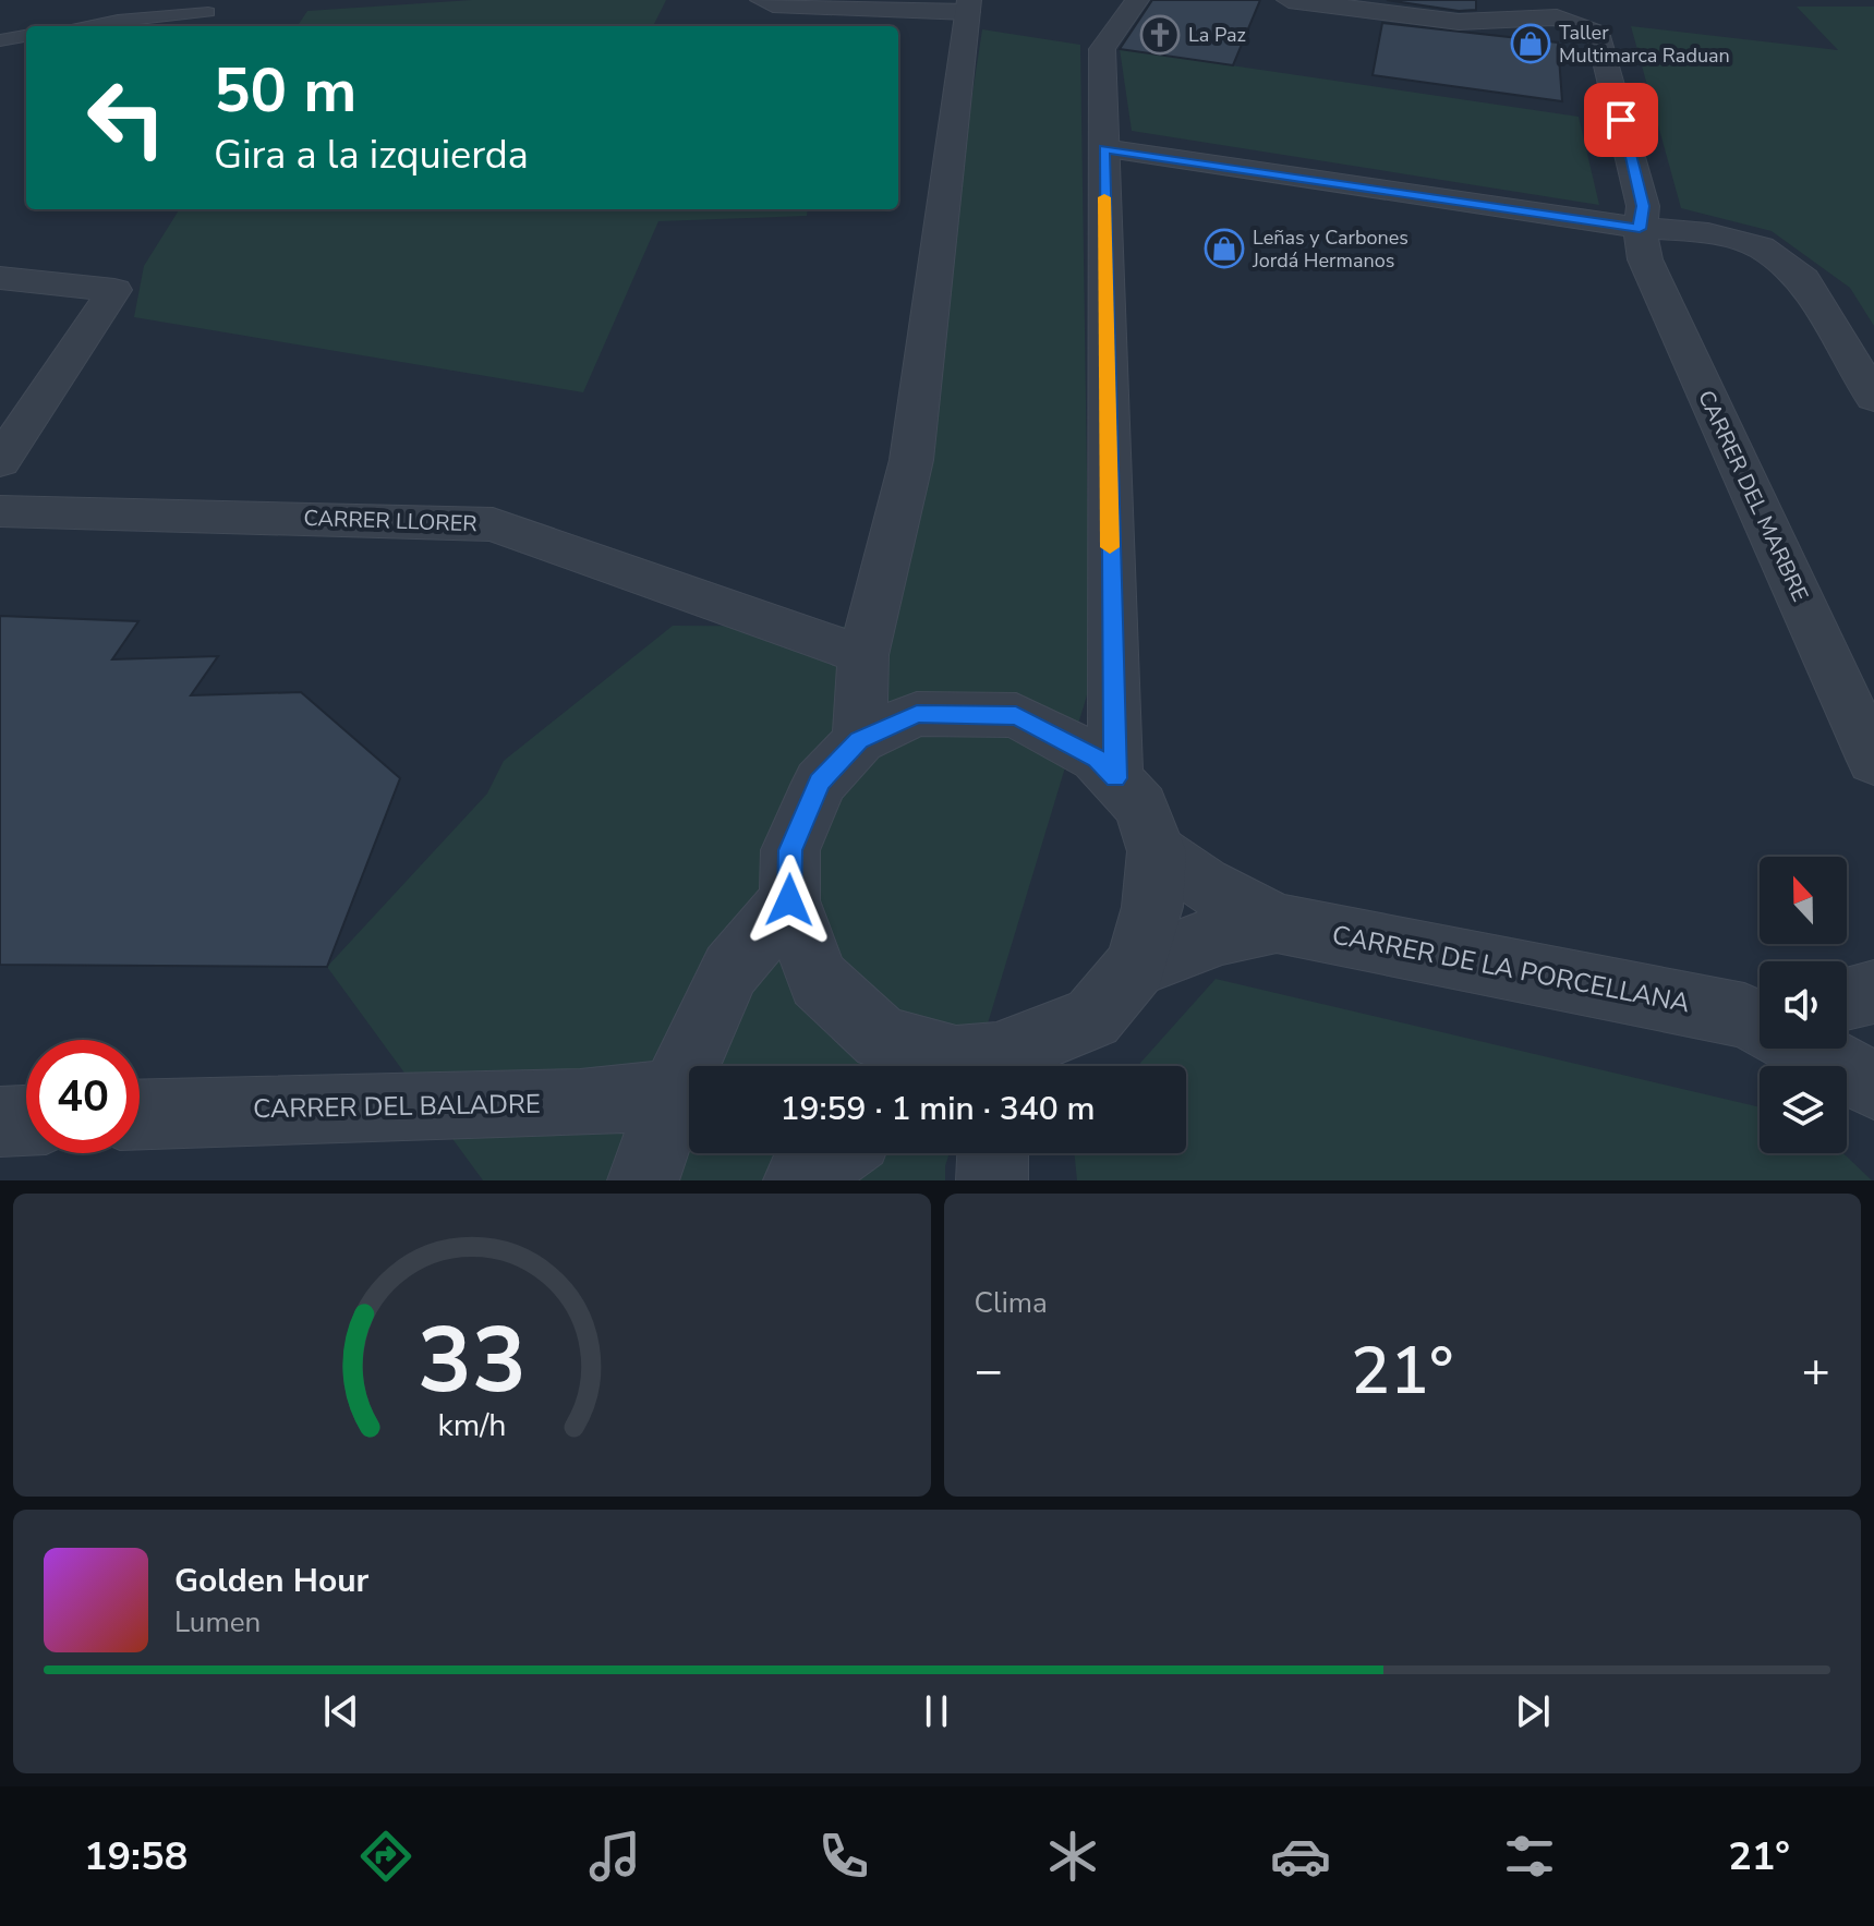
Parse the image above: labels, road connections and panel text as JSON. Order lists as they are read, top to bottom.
{
  "streets": {
    "street": [
      "CARRER DEL MARBRE",
      "CARRER LLORER",
      "CARRER DE LA PORCELLANA",
      "CARRER DEL BALADRE"
    ]
  },
  "places": {
    "church": ["La Paz"],
    "shop": ["Taller Multimarca Raduan", "Leñas y Carbones Jordá Hermanos"]
  },
  "north": "top",
  "page": {
    "turn": ["50 m", "Gira a la izquierda"],
    "limit": "40",
    "trip": "19:59 · 1 min · 340 m",
    "tile": "Clima",
    "heat": ["−", "21°", "+"],
    "song": ["Golden Hour", "Lumen"],
    "tabs": ["19:58", "21°"],
    "gauge": ["33", "km/h"]
  }
}
